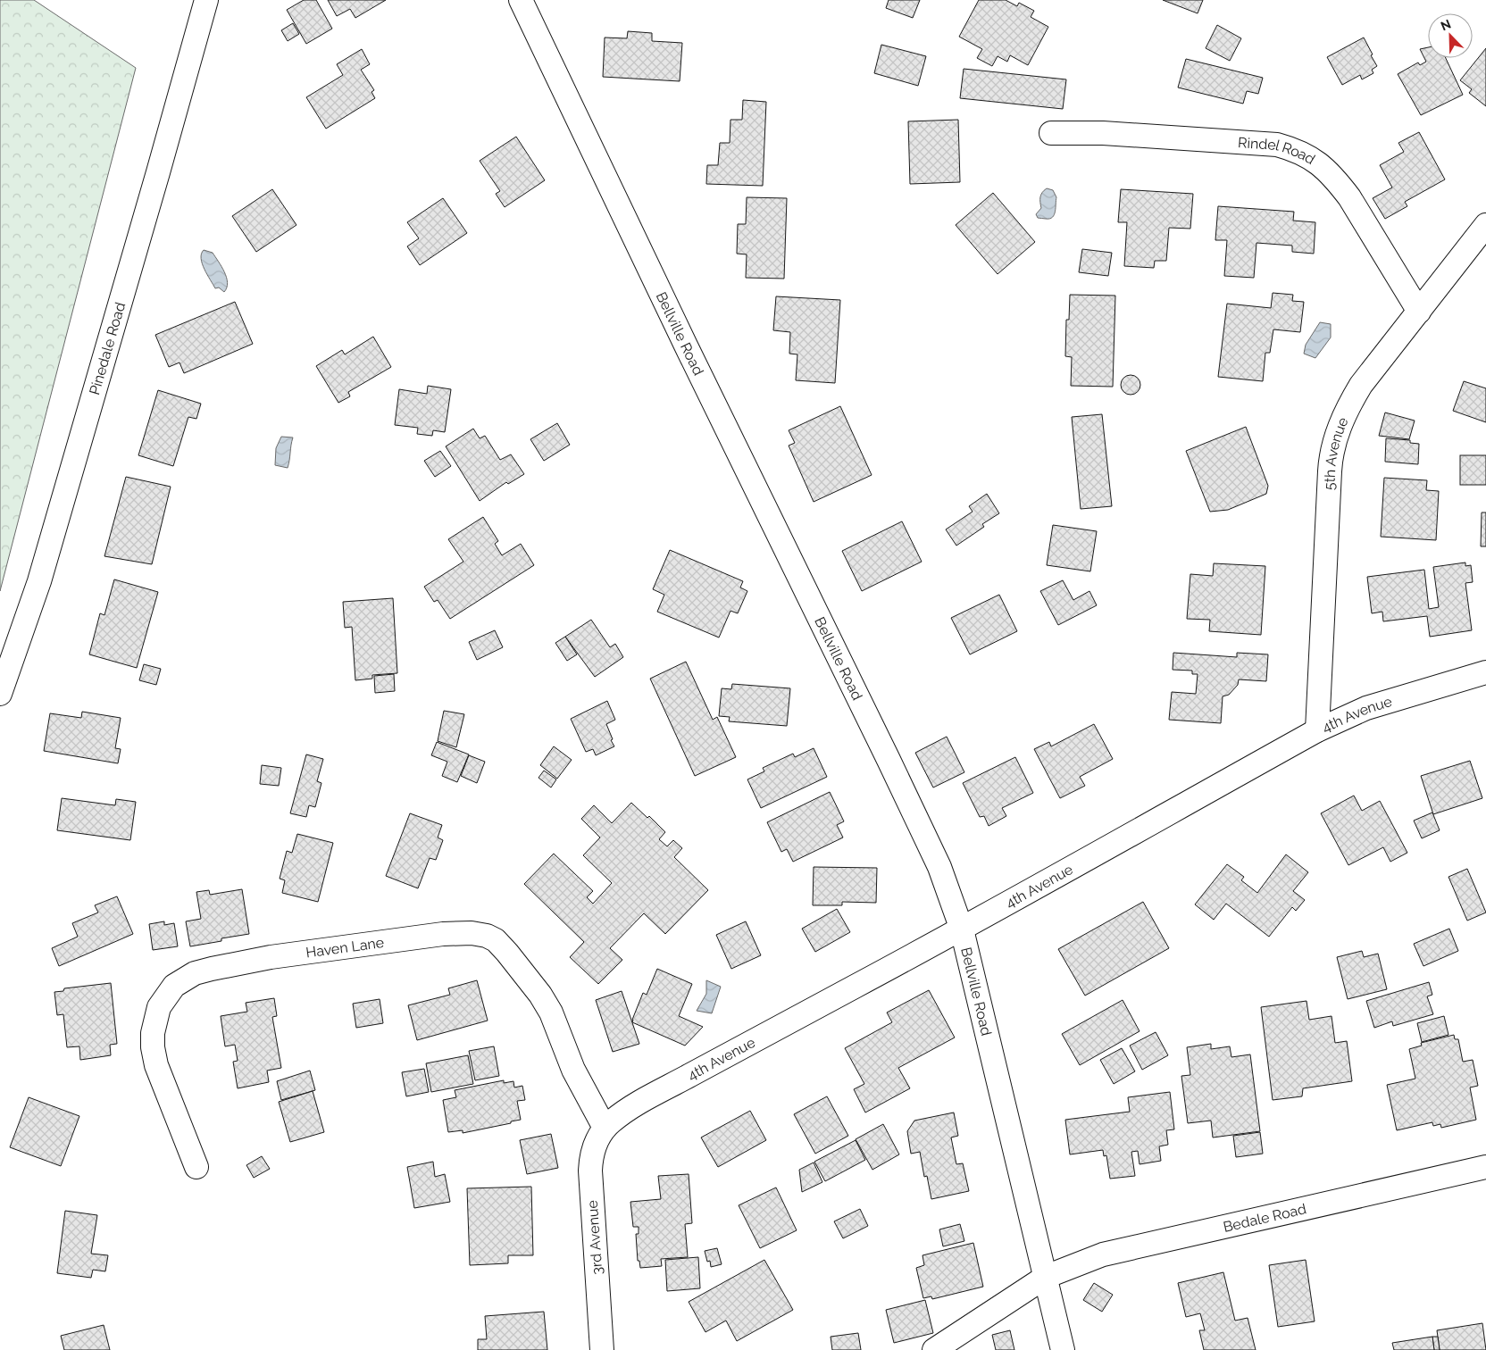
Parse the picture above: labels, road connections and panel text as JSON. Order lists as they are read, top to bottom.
{
  "streets": {
    "street": [
      "Rindel Road",
      "Bellville Road",
      "Pinedale Road",
      "5th Avenue",
      "4th Avenue",
      "Haven Lane",
      "Bedale Road",
      "3rd Avenue"
    ]
  },
  "crossings": [
    ["Rindel Road", "5th Avenue"],
    ["Bellville Road", "4th Avenue"],
    ["Bellville Road", "Bedale Road"],
    ["5th Avenue", "4th Avenue"],
    ["4th Avenue", "Haven Lane"],
    ["4th Avenue", "3rd Avenue"],
    ["Haven Lane", "3rd Avenue"]
  ],
  "north": "top left"
}
